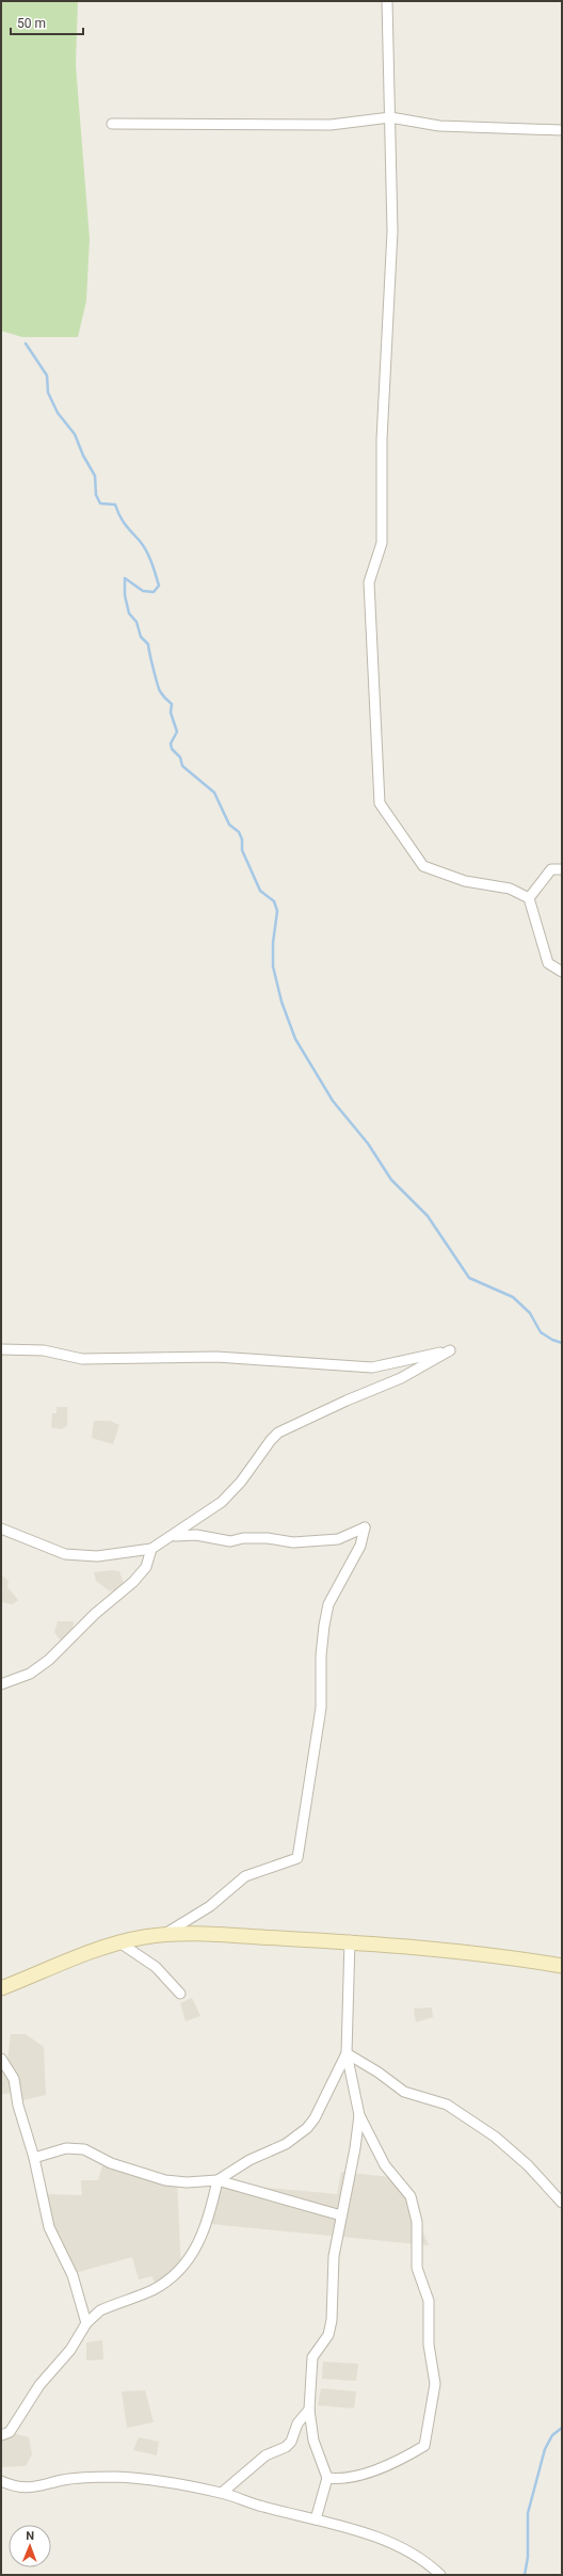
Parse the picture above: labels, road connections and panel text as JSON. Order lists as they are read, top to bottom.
{
  "scale_bar": "50 m",
  "north": "top"
}
